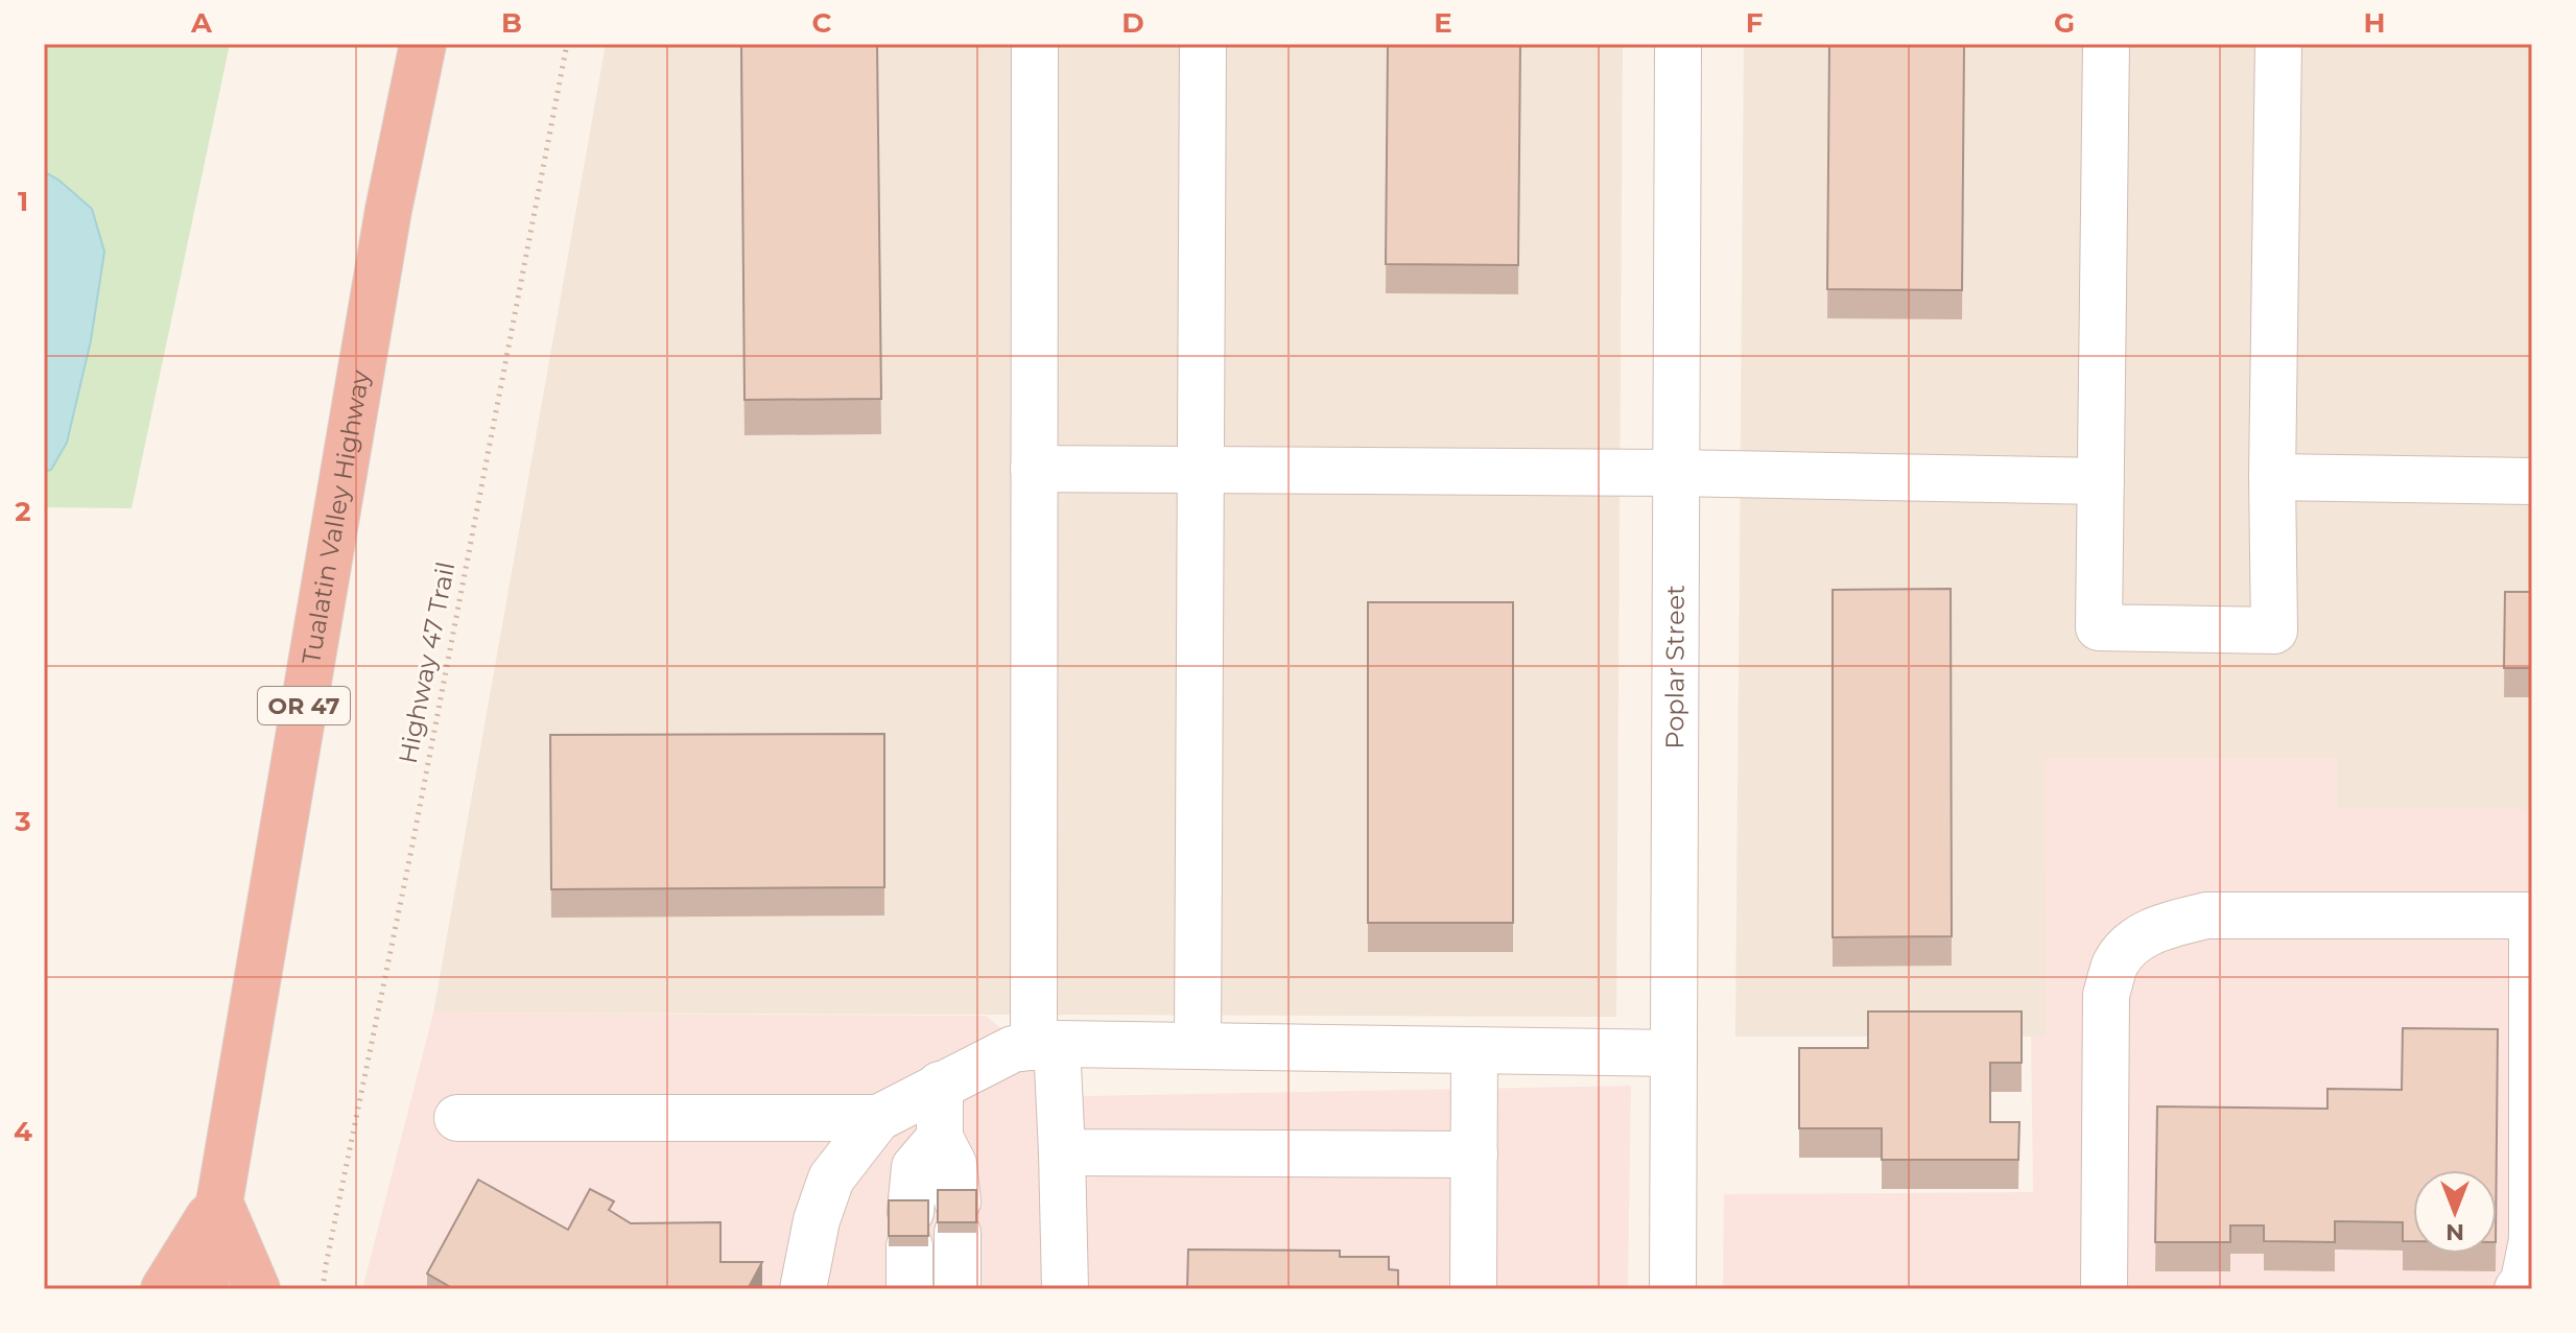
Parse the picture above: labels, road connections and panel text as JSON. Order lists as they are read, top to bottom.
{
  "streets": {
    "highway": ["Tualatin Valley Highway", "OR 47"],
    "street": ["Poplar Street"],
    "path": ["Highway 47 Trail"]
  },
  "north": "bottom",
  "grid": {
    "columns": [
      "A",
      "B",
      "C",
      "D",
      "E",
      "F",
      "G",
      "H"
    ],
    "rows": [
      "1",
      "2",
      "3",
      "4"
    ]
  }
}
